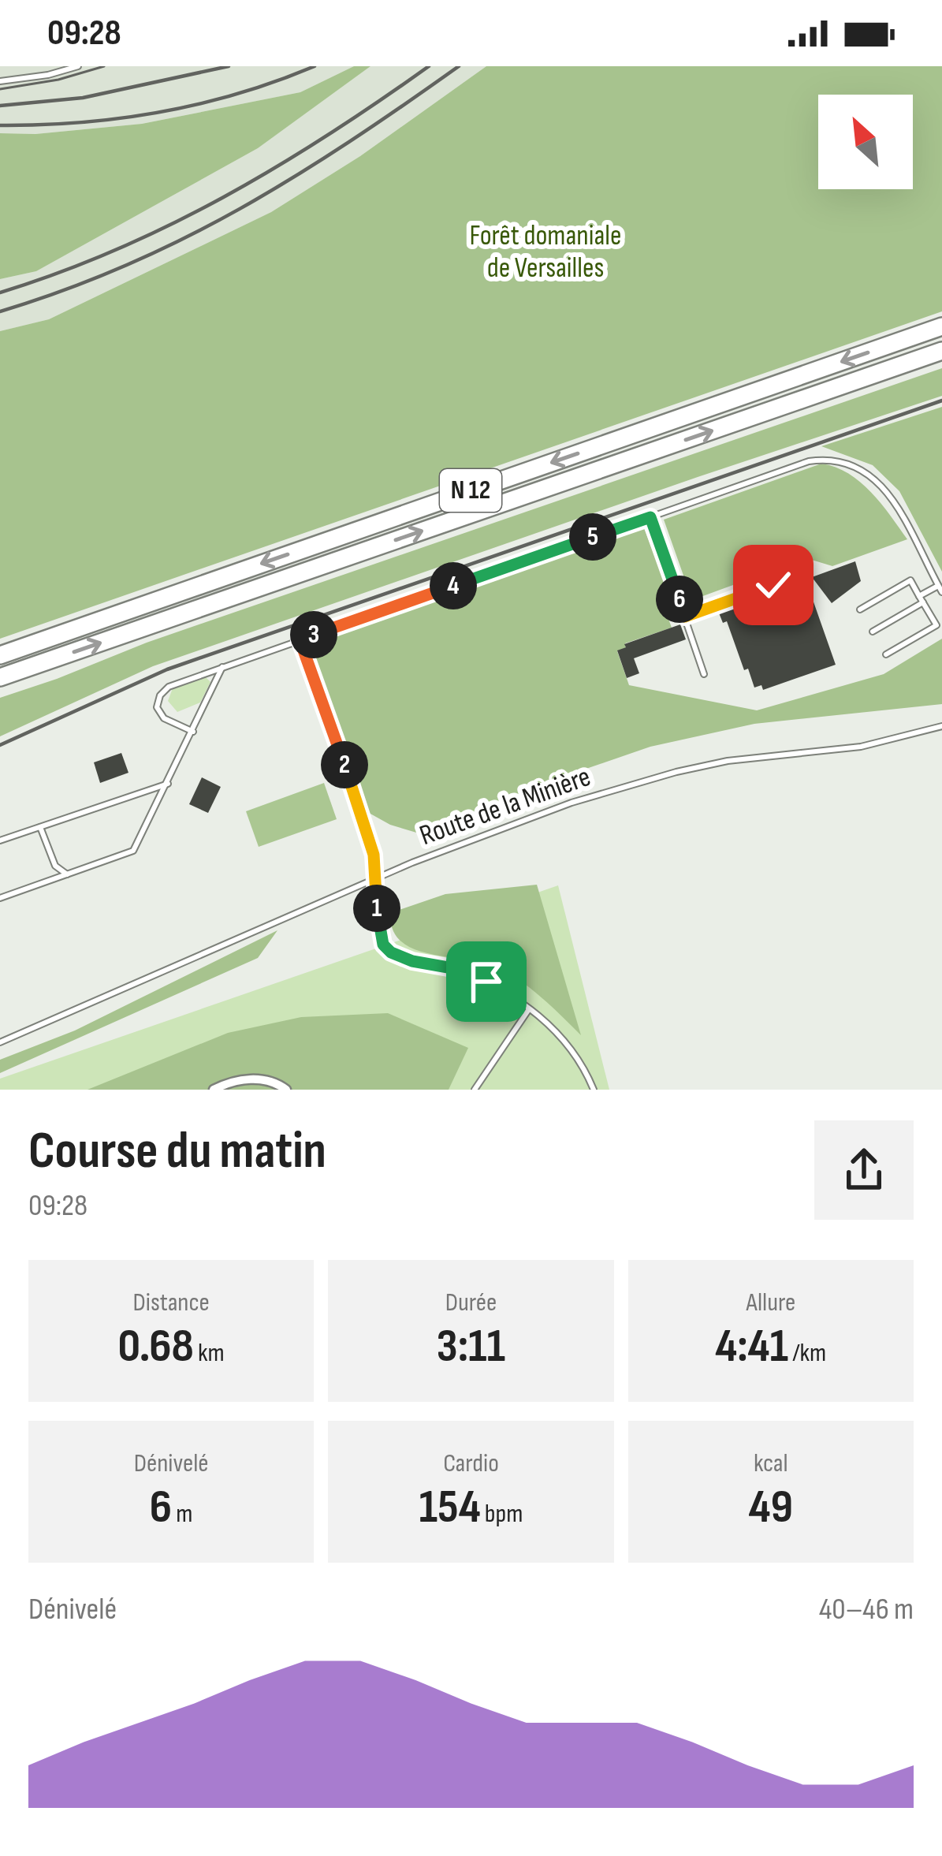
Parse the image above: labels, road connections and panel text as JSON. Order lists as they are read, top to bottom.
{
  "streets": {
    "highway": ["N 12"],
    "lane": ["Route de la Minière"]
  },
  "parks": ["Forêt domaniale de Versailles"],
  "north": "top left",
  "page": {
    "status": "09:28",
    "pins": [
      "5",
      "4",
      "6",
      "3",
      "2",
      "1"
    ],
    "heading": ["Course du matin", "09:28"],
    "stats": [
      ["Distance", "0.68 km"],
      ["Durée", "3:11"],
      ["Allure", "4:41 /km"],
      ["Dénivelé", "6 m"],
      ["Cardio", "154 bpm"],
      ["kcal", "49"]
    ],
    "chart": ["Dénivelé", "40–46 m"]
  }
}
